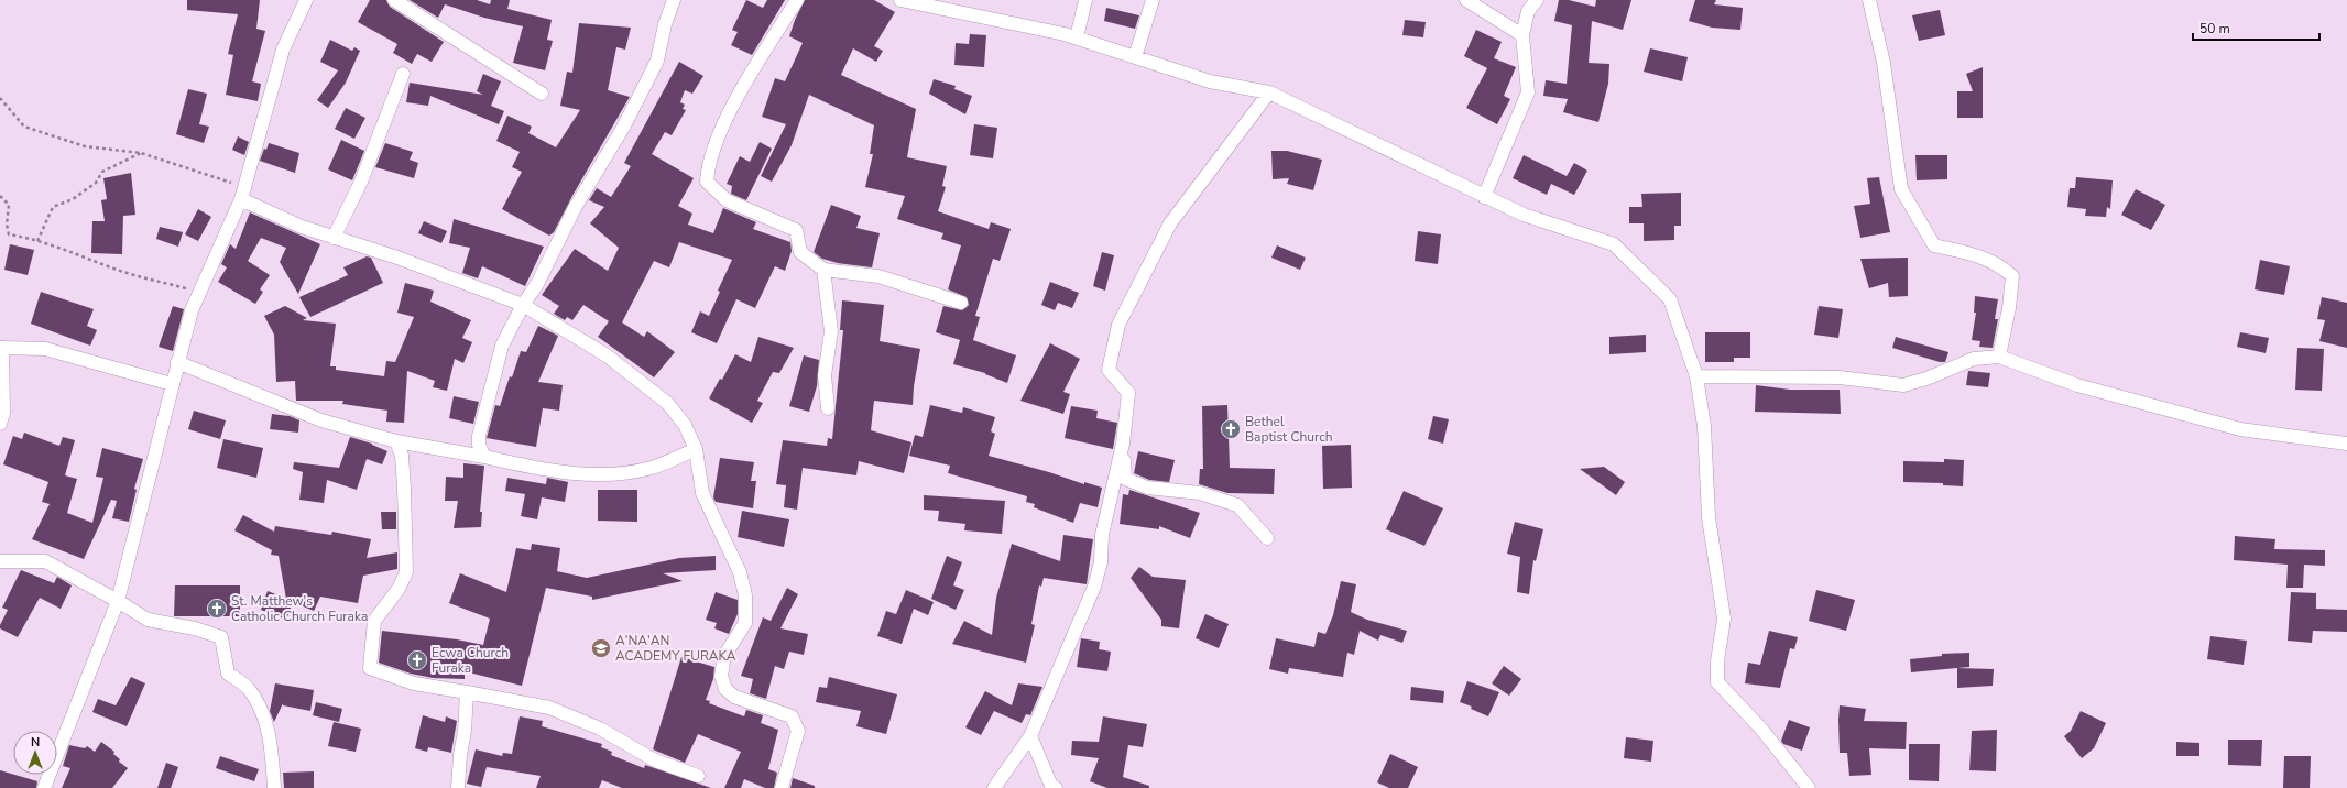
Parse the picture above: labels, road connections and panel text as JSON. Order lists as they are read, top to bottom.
{
  "places": {
    "church": ["Bethel Baptist Church", "St. Matthew's Catholic Church Furaka", "Ecwa Church Furaka"],
    "school or university": ["A'NA'AN ACADEMY FURAKA"]
  },
  "scale_bar": "50 m",
  "north": "top"
}
